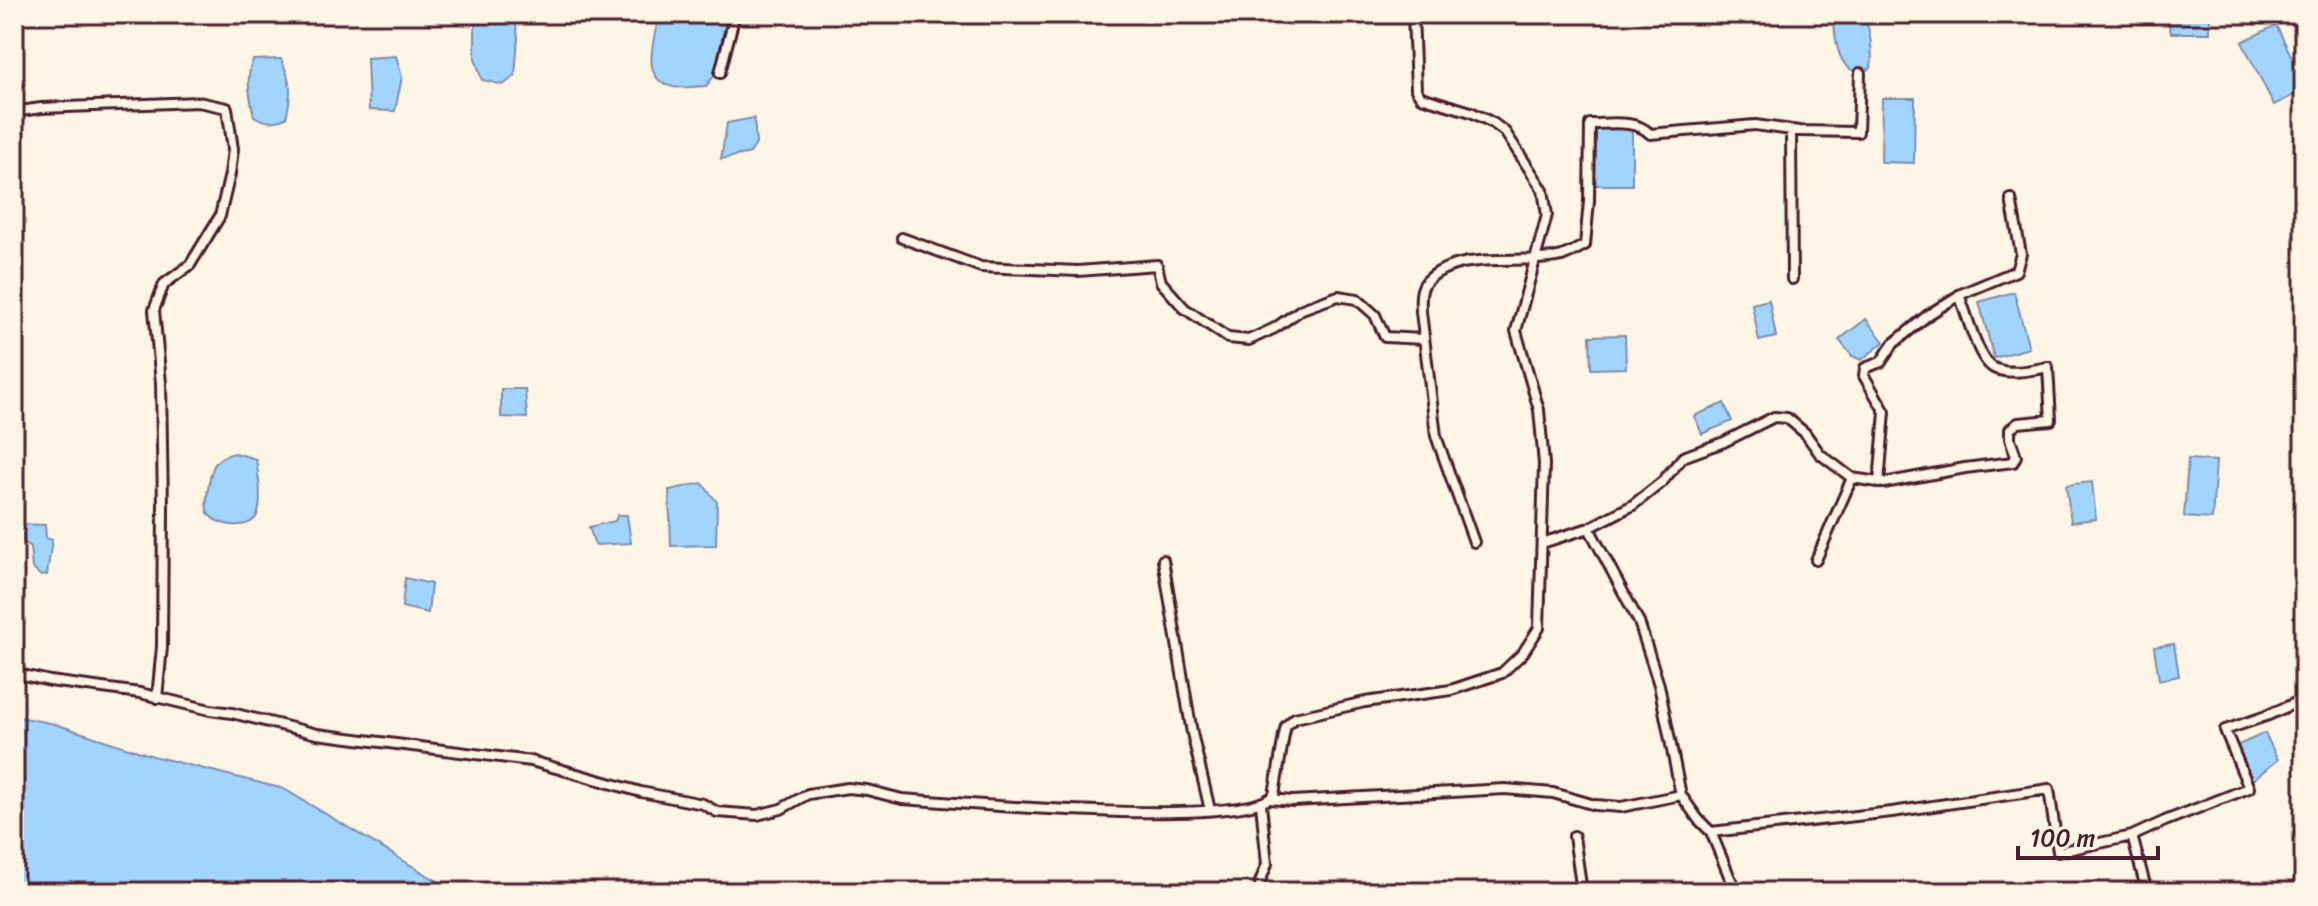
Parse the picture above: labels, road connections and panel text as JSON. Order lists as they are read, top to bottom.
{
  "scale_bar": "100 m"
}
